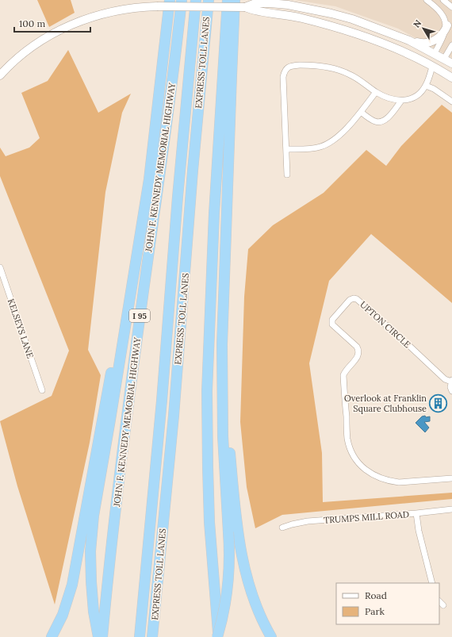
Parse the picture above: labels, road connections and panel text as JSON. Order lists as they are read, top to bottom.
{
  "streets": {
    "highway": ["EXPRESS TOLL LANES", "JOHN F. KENNEDY MEMORIAL HIGHWAY", "I 95"],
    "street": ["UPTON CIRCLE", "KELSEYS LANE", "TRUMPS MILL ROAD"]
  },
  "places": {
    "building": ["Overlook at Franklin Square Clubhouse"]
  },
  "legend": ["Road", "Park"],
  "scale_bar": "100 m",
  "north": "top left"
}
